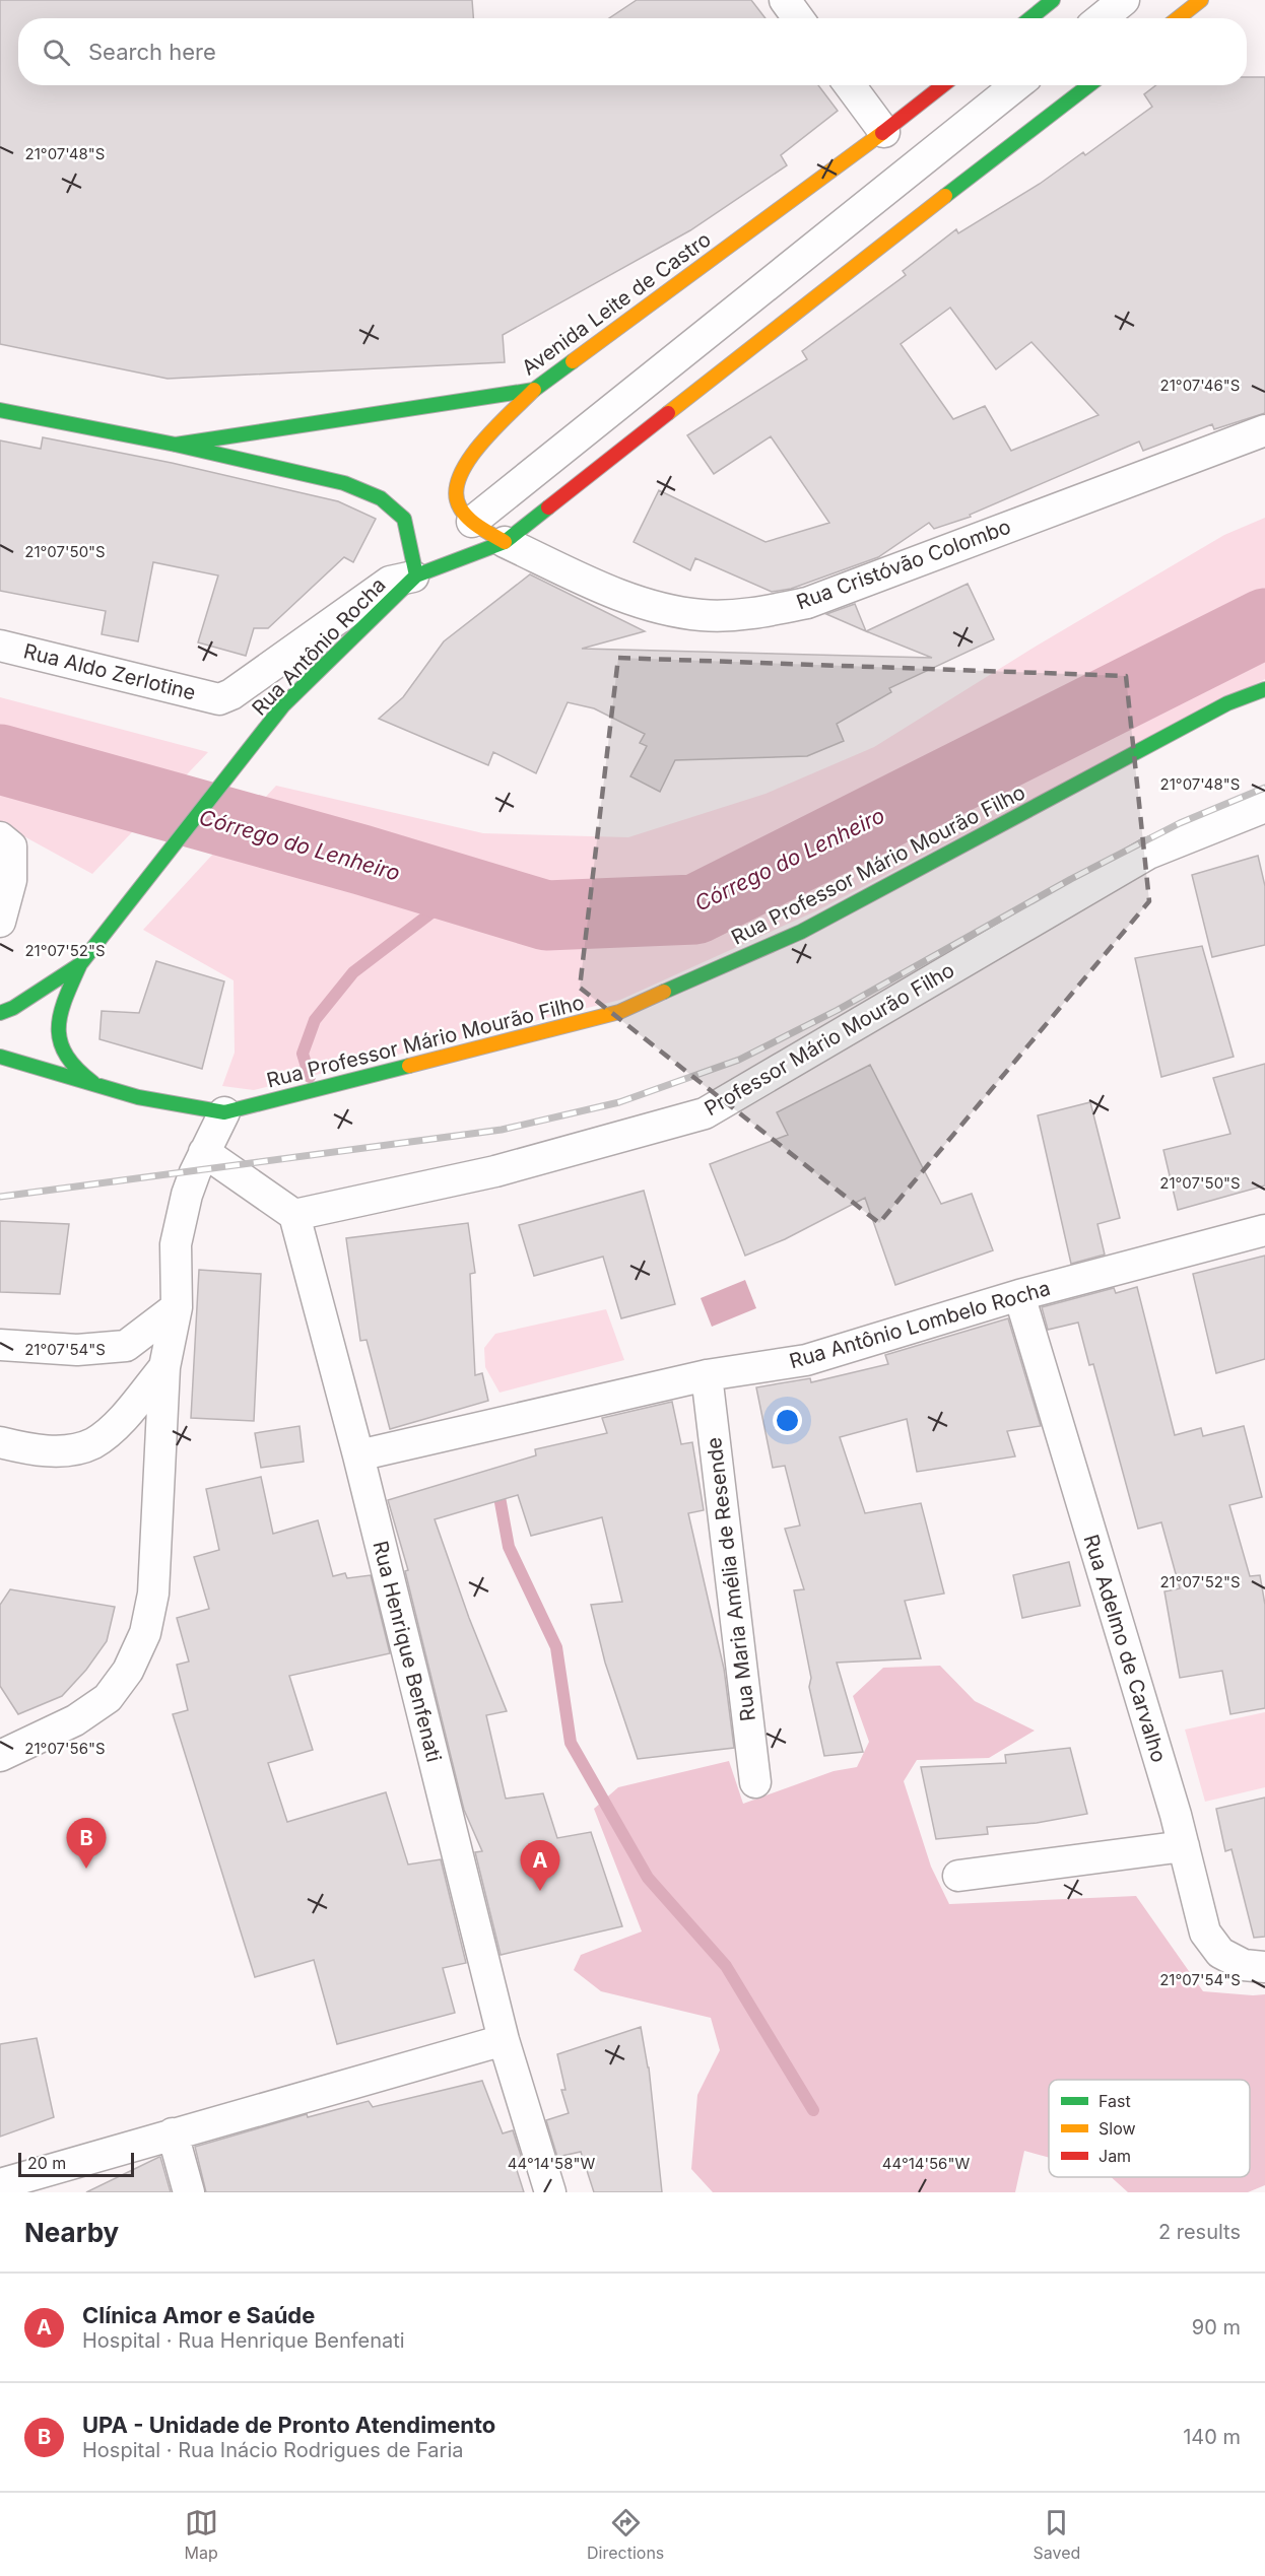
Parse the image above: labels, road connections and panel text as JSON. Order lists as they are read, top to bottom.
{
  "streets": {
    "main road": ["Avenida Leite de Castro", "Rua Antônio Rocha", "Rua Professor Mário Mourão Filho"],
    "street": [
      "Rua Cristóvão Colombo",
      "Rua Aldo Zerlotine",
      "Professor Mário Mourão Filho",
      "Rua Antônio Lombelo Rocha",
      "Rua Maria Amélia de Resende",
      "Rua Adelmo de Carvalho",
      "Rua Henrique Benfenati"
    ]
  },
  "crossings": [
    ["Rua Cristóvão Colombo", "Rua Antônio Rocha"],
    ["Rua Antônio Rocha", "Rua Aldo Zerlotine"],
    ["Rua Antônio Rocha", "Rua Professor Mário Mourão Filho"],
    ["Professor Mário Mourão Filho", "Rua Henrique Benfenati"],
    ["Rua Antônio Lombelo Rocha", "Rua Maria Amélia de Resende"],
    ["Rua Antônio Lombelo Rocha", "Rua Adelmo de Carvalho"],
    ["Rua Antônio Lombelo Rocha", "Rua Henrique Benfenati"]
  ],
  "water": ["Córrego do Lenheiro"],
  "legend": ["Fast", "Slow", "Jam"],
  "scale_bar": "20 m",
  "page": {
    "search": "Search here",
    "pins": ["B", "A"],
    "scale": "20 m",
    "heading": ["Nearby", "2 results"],
    "list": [
      {
        "mark": "A",
        "name": "Clínica Amor e Saúde",
        "note": "Hospital · Rua Henrique Benfenati",
        "value": "90 m"
      },
      {
        "mark": "B",
        "name": "UPA - Unidade de Pronto Atendimento",
        "note": "Hospital · Rua Inácio Rodrigues de Faria",
        "value": "140 m"
      }
    ],
    "nav": ["Map", "Directions", "Saved"]
  },
  "coordinates": [
    "21°07'48\"S",
    "21°07'46\"S",
    "21°07'50\"S",
    "21°07'52\"S",
    "21°07'54\"S",
    "21°07'56\"S",
    "44°14'58\"W",
    "44°14'56\"W"
  ]
}
